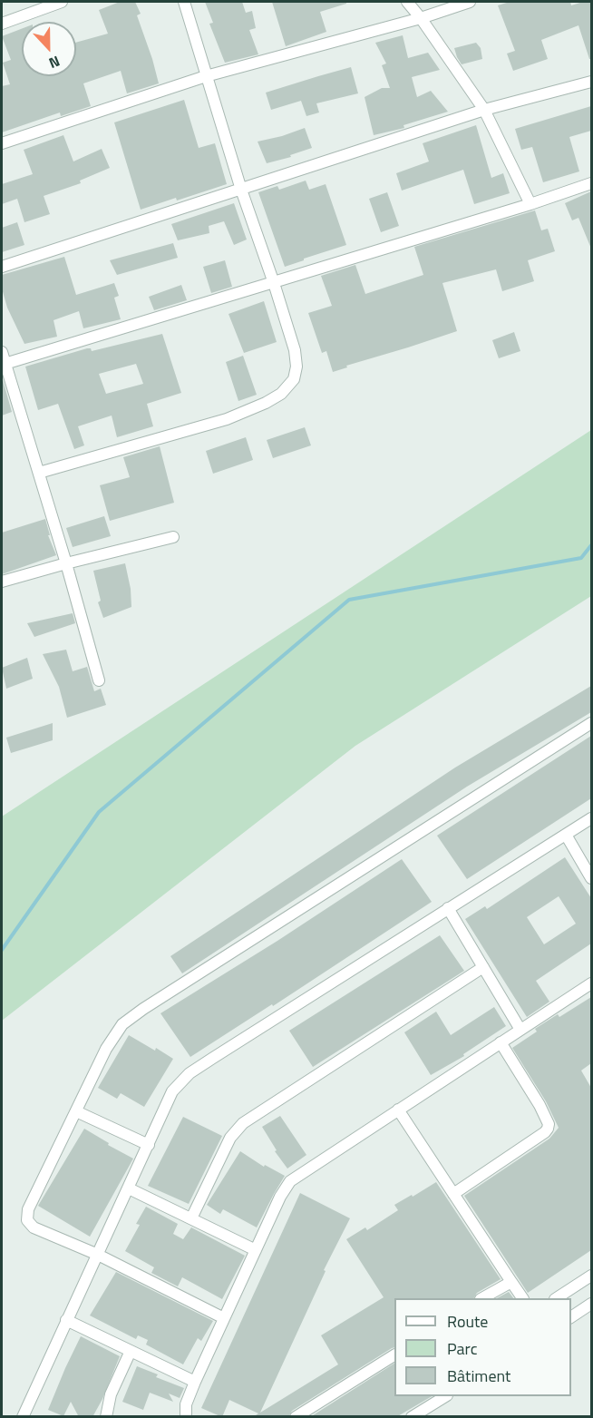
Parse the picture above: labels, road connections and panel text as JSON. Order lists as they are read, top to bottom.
{
  "legend": ["Route", "Parc", "Bâtiment"],
  "north": "bottom"
}
